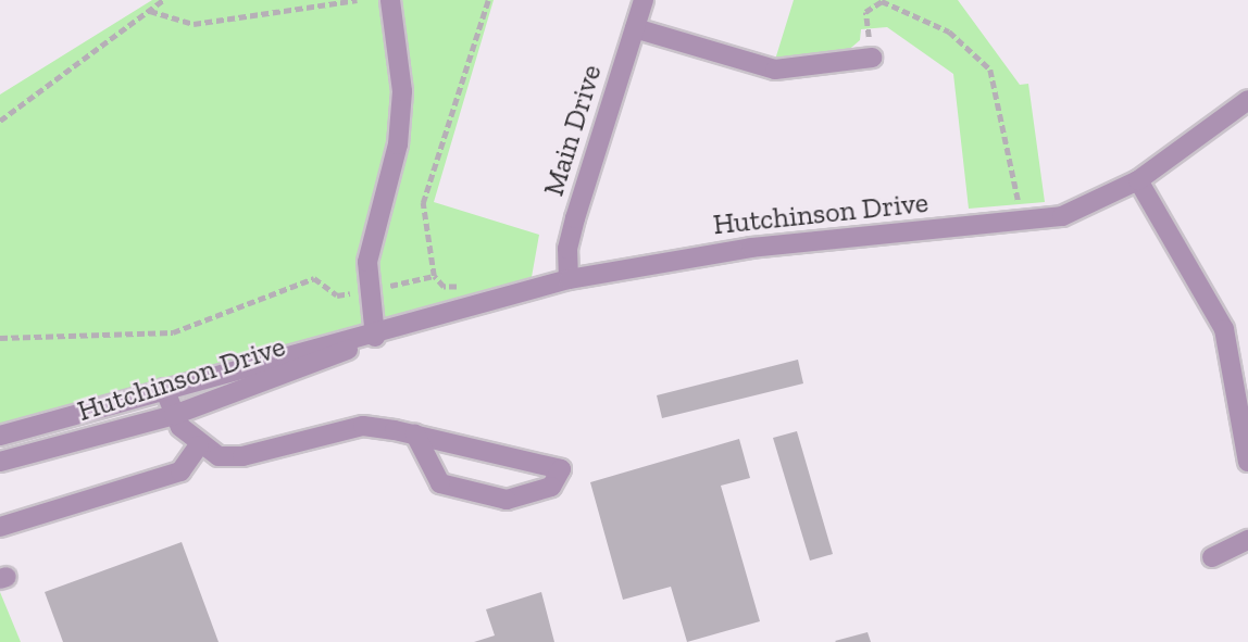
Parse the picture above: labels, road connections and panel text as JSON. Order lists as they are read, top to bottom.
{
  "streets": {
    "street": ["Main Drive", "Hutchinson Drive"]
  },
  "crossings": [
    ["Main Drive", "Hutchinson Drive"]
  ]
}
